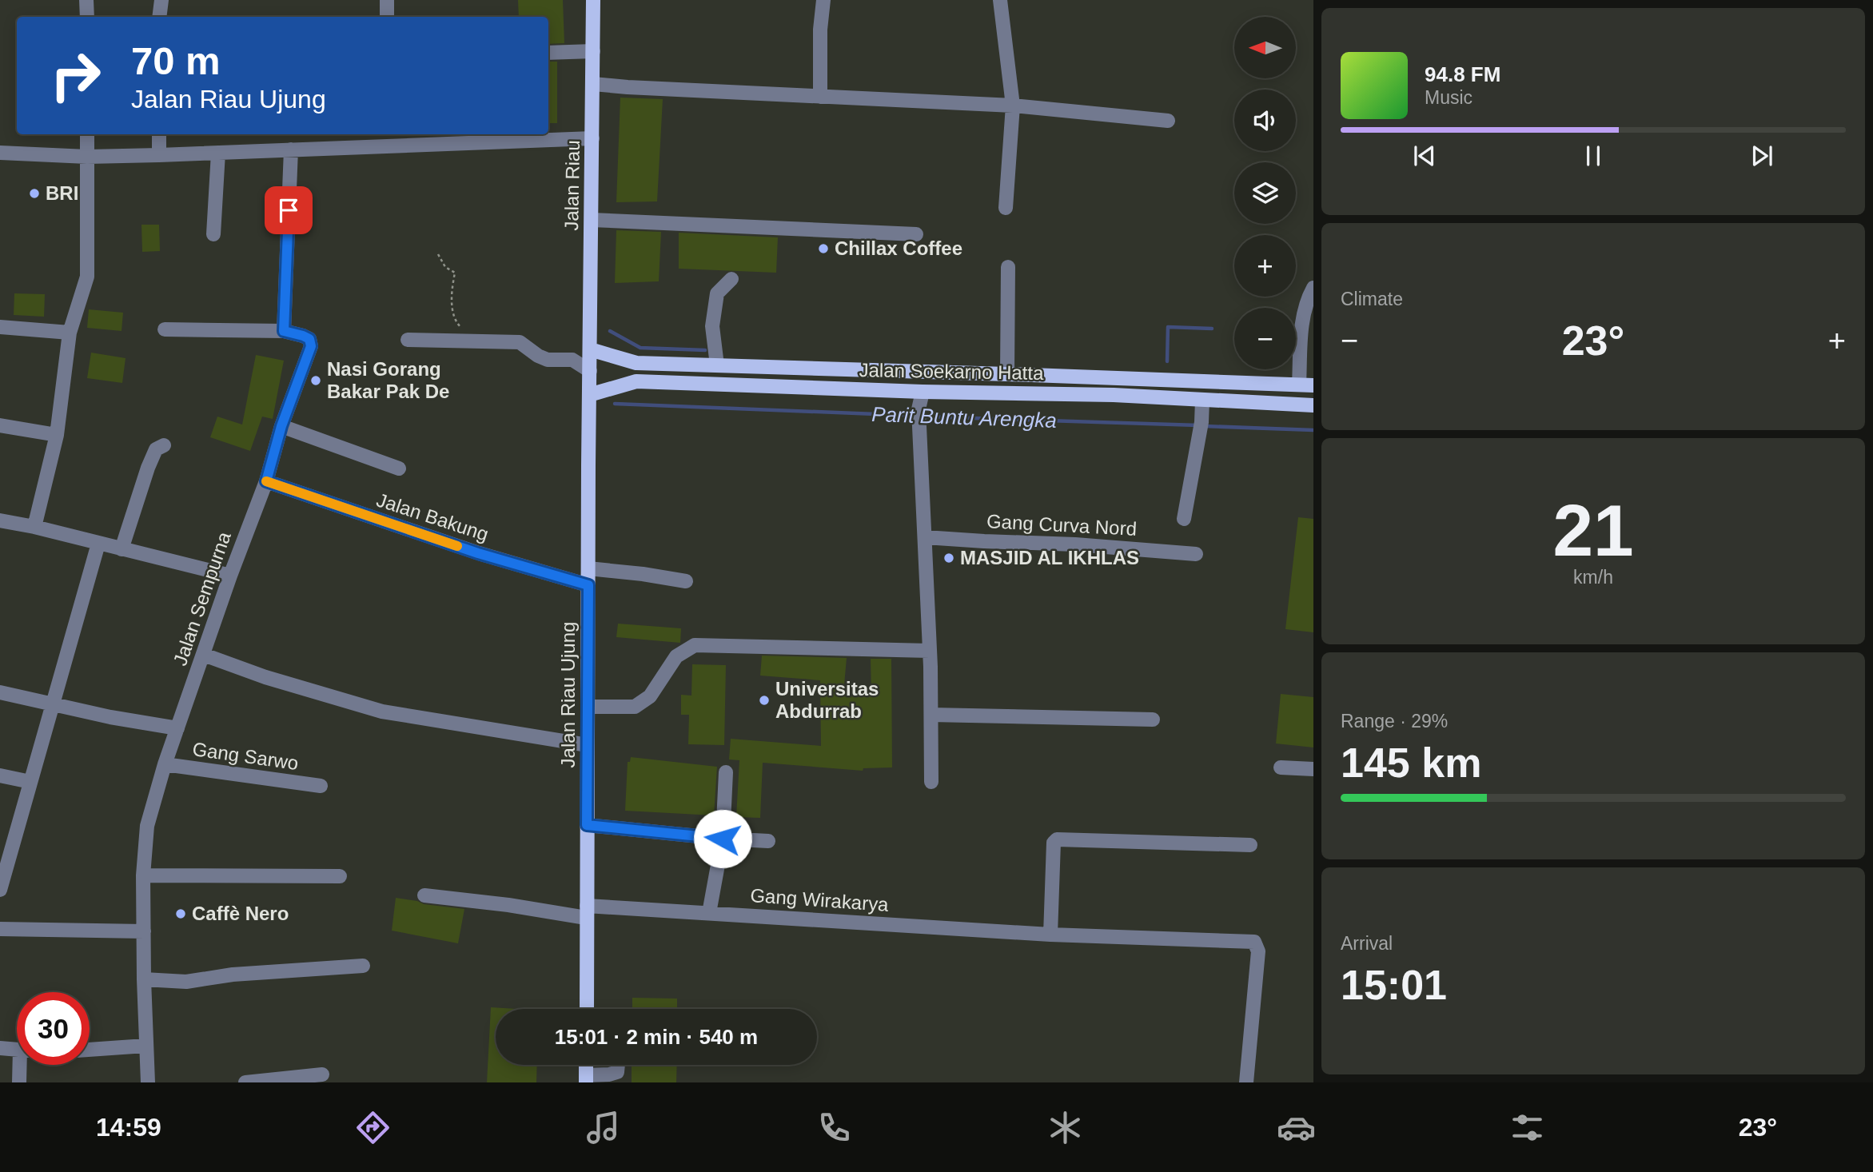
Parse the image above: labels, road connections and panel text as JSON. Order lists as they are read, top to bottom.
{
  "streets": {
    "main road": ["Jalan Riau", "Jalan Soekarno Hatta", "Jalan Riau Ujung"],
    "street": [
      "Jalan Bakung",
      "Gang Curva Nord",
      "Jalan Sempurna",
      "Gang Sarwo",
      "Gang Wirakarya"
    ]
  },
  "crossings": [
    ["Jalan Riau", "Jalan Soekarno Hatta"],
    ["Jalan Riau", "Jalan Riau Ujung"],
    ["Jalan Soekarno Hatta", "Jalan Riau Ujung"],
    ["Jalan Bakung", "Jalan Sempurna"],
    ["Jalan Bakung", "Jalan Riau Ujung"],
    ["Jalan Sempurna", "Gang Sarwo"],
    ["Jalan Riau Ujung", "Gang Wirakarya"]
  ],
  "water": ["Parit Buntu Arengka"],
  "places": [
    "BRI",
    "Chillax Coffee",
    "Nasi Gorang Bakar Pak De",
    "MASJID AL IKHLAS",
    "Universitas Abdurrab",
    "Caffè Nero"
  ],
  "north": "left",
  "page": {
    "map_buttons": ["+", "−"],
    "turn": ["70 m", "Jalan Riau Ujung"],
    "song": ["94.8 FM", "Music"],
    "tile": [
      "Climate",
      ["21", "km/h"],
      ["Range · 29%", "145 km"],
      ["Arrival", "15:01"]
    ],
    "heat": ["−", "23°", "+"],
    "limit": "30",
    "trip": "15:01 · 2 min · 540 m",
    "tabs": ["14:59", "23°"]
  }
}
